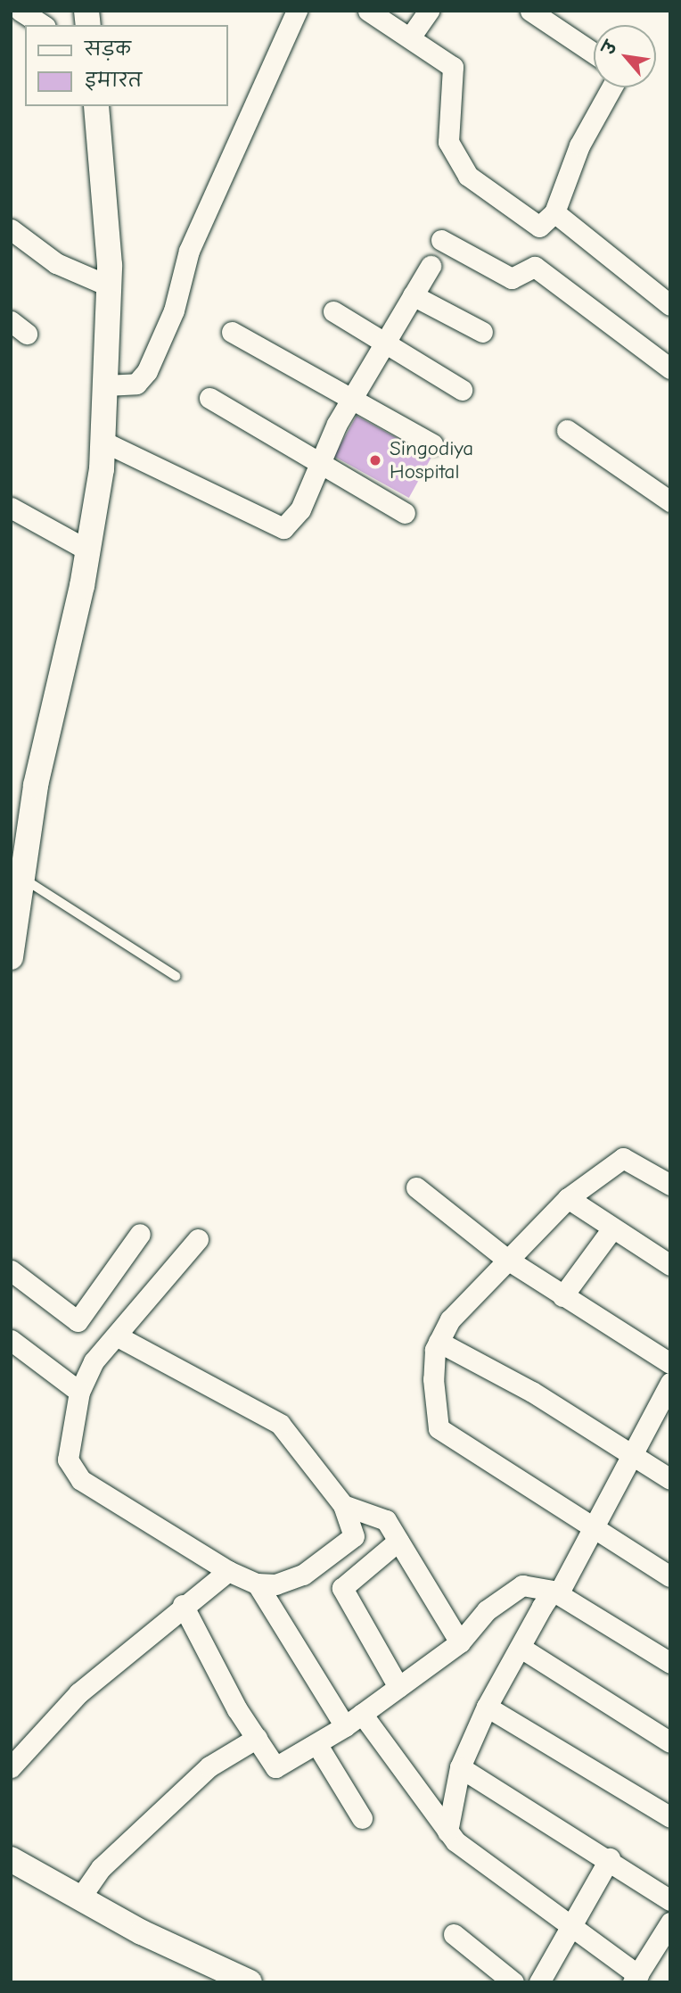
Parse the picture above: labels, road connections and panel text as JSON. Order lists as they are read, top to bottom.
{
  "places": ["Singodiya Hospital"],
  "legend": ["सड़क", "इमारत"],
  "north": "top left"
}
